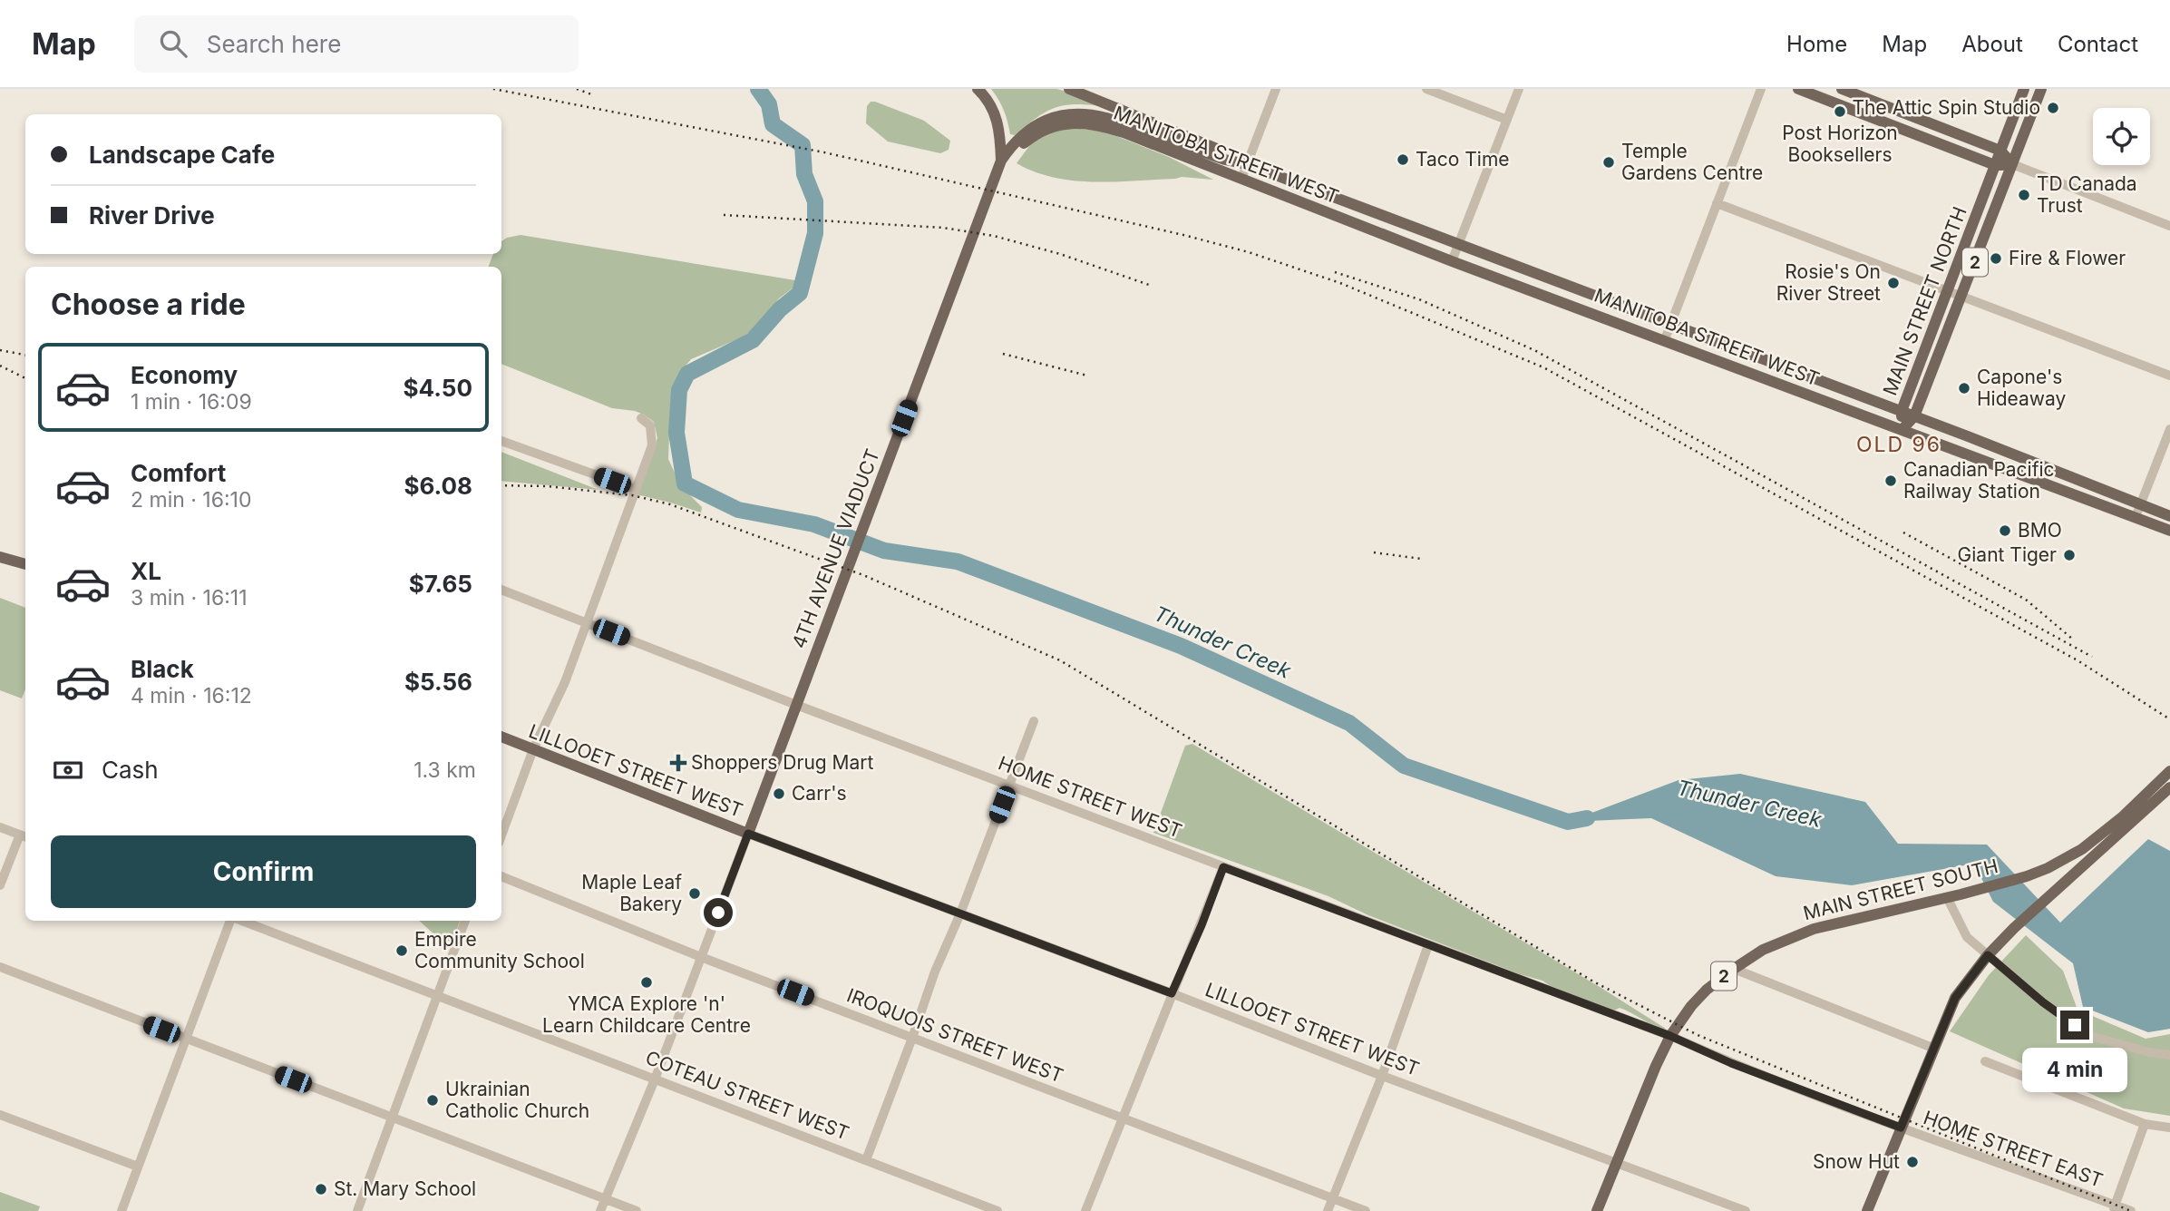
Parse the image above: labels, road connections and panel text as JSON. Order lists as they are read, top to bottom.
{
  "streets": {
    "main road": [
      "MANITOBA STREET WEST",
      "2",
      "MAIN STREET NORTH",
      "4TH AVENUE VIADUCT",
      "LILLOOET STREET WEST",
      "MAIN STREET SOUTH"
    ],
    "street": [
      "HOME STREET WEST",
      "IROQUOIS STREET WEST",
      "COTEAU STREET WEST",
      "HOME STREET EAST"
    ]
  },
  "crossings": [
    ["MANITOBA STREET WEST", "MAIN STREET NORTH"],
    ["MANITOBA STREET WEST", "4TH AVENUE VIADUCT"],
    ["4TH AVENUE VIADUCT", "LILLOOET STREET WEST"],
    ["4TH AVENUE VIADUCT", "HOME STREET WEST"],
    ["LILLOOET STREET WEST", "MAIN STREET SOUTH"],
    ["HOME STREET WEST", "MAIN STREET SOUTH"],
    ["HOME STREET WEST", "HOME STREET EAST"],
    ["MAIN STREET SOUTH", "HOME STREET EAST"]
  ],
  "districts": ["OLD 96"],
  "water": ["Thunder Creek"],
  "places": {
    "other": [
      "The Attic Spin Studio",
      "Post Horizon Booksellers",
      "Taco Time",
      "Temple Gardens Centre",
      "TD Canada Trust",
      "Fire & Flower",
      "Rosie's On River Street",
      "Capone's Hideaway",
      "Canadian Pacific Railway Station",
      "BMO",
      "Giant Tiger",
      "Carr's",
      "Maple Leaf Bakery",
      "Empire Community School",
      "YMCA Explore 'n' Learn Childcare Centre",
      "Ukrainian Catholic Church",
      "Snow Hut",
      "St. Mary School"
    ],
    "health": ["Shoppers Drug Mart"]
  },
  "page": {
    "header": "Map",
    "search": "Search here",
    "nav": [
      "Home",
      "Map",
      "About",
      "Contact"
    ],
    "banner": ["Landscape Cafe", "River Drive"],
    "heading": "Choose a ride",
    "list": [
      {
        "name": "Economy",
        "note": "1 min · 16:09",
        "value": "$4.50"
      },
      {
        "name": "Comfort",
        "note": "2 min · 16:10",
        "value": "$6.08"
      },
      {
        "name": "XL",
        "note": "3 min · 16:11",
        "value": "$7.65"
      },
      {
        "name": "Black",
        "note": "4 min · 16:12",
        "value": "$5.56"
      }
    ],
    "pay": ["Cash", "1.3 km"],
    "buttons": "Confirm",
    "bubble": "4 min"
  }
}
